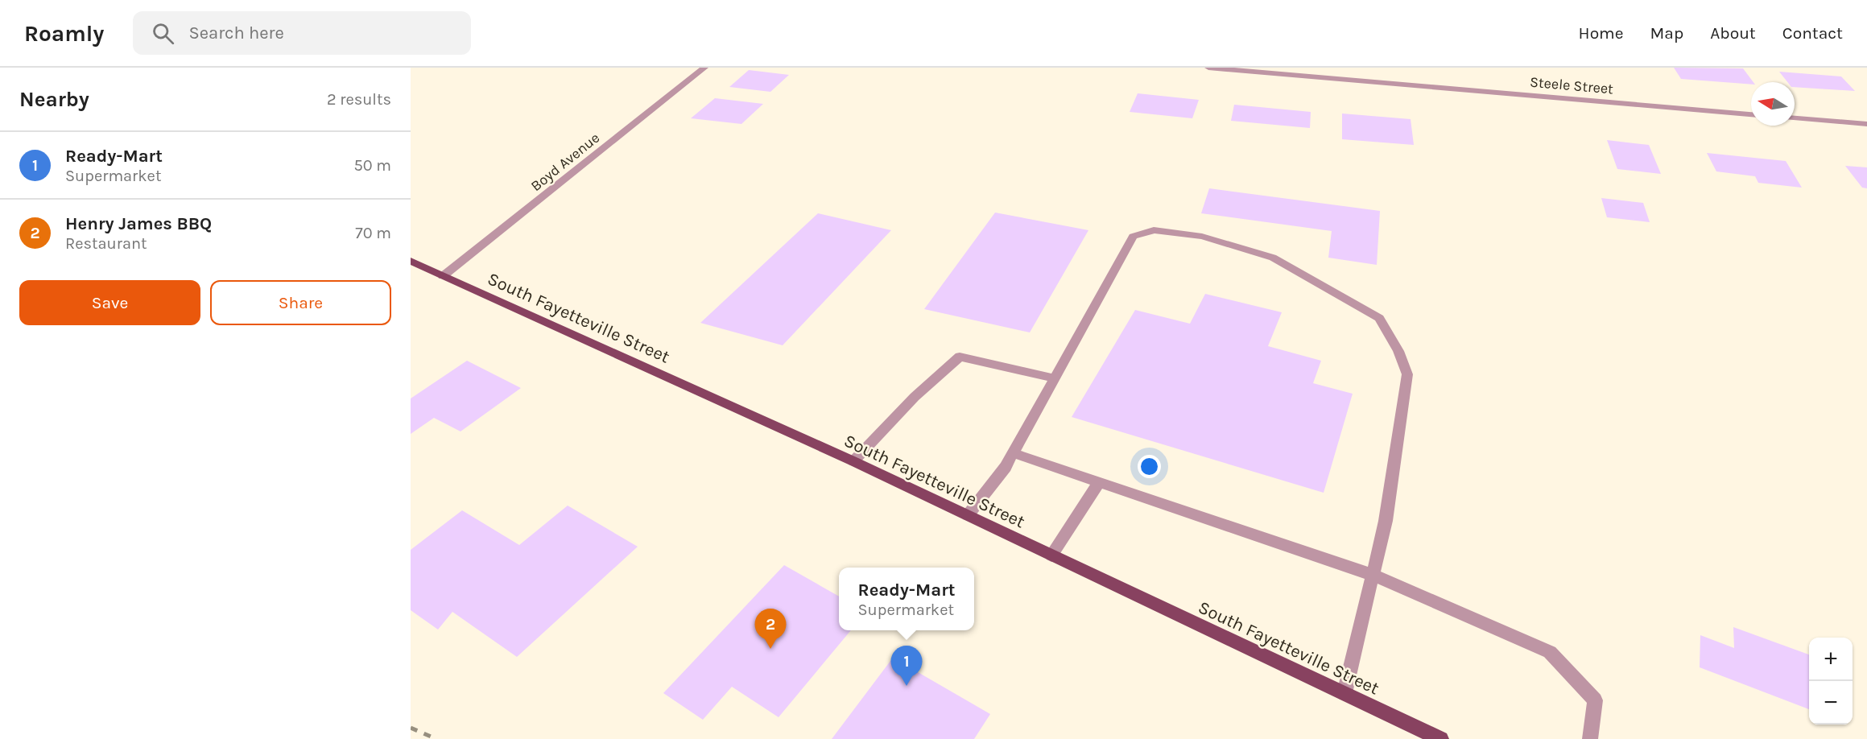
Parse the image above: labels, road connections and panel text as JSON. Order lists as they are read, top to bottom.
{
  "streets": {
    "main road": ["South Fayetteville Street"],
    "street": ["Steele Street", "Boyd Avenue"]
  },
  "crossings": [
    ["Boyd Avenue", "South Fayetteville Street"]
  ],
  "north": "left",
  "page": {
    "header": "Roamly",
    "search": "Search here",
    "nav": [
      "Home",
      "Map",
      "About",
      "Contact"
    ],
    "heading": ["Nearby", "2 results"],
    "list": [
      {
        "mark": "1",
        "name": "Ready-Mart",
        "note": "Supermarket",
        "value": "50 m"
      },
      {
        "mark": "2",
        "name": "Henry James BBQ",
        "note": "Restaurant",
        "value": "70 m"
      }
    ],
    "buttons": ["Save", "Share"],
    "popup": ["Ready-Mart", "Supermarket"],
    "pins": ["2", "1"],
    "map_buttons": ["+", "−"]
  }
}
